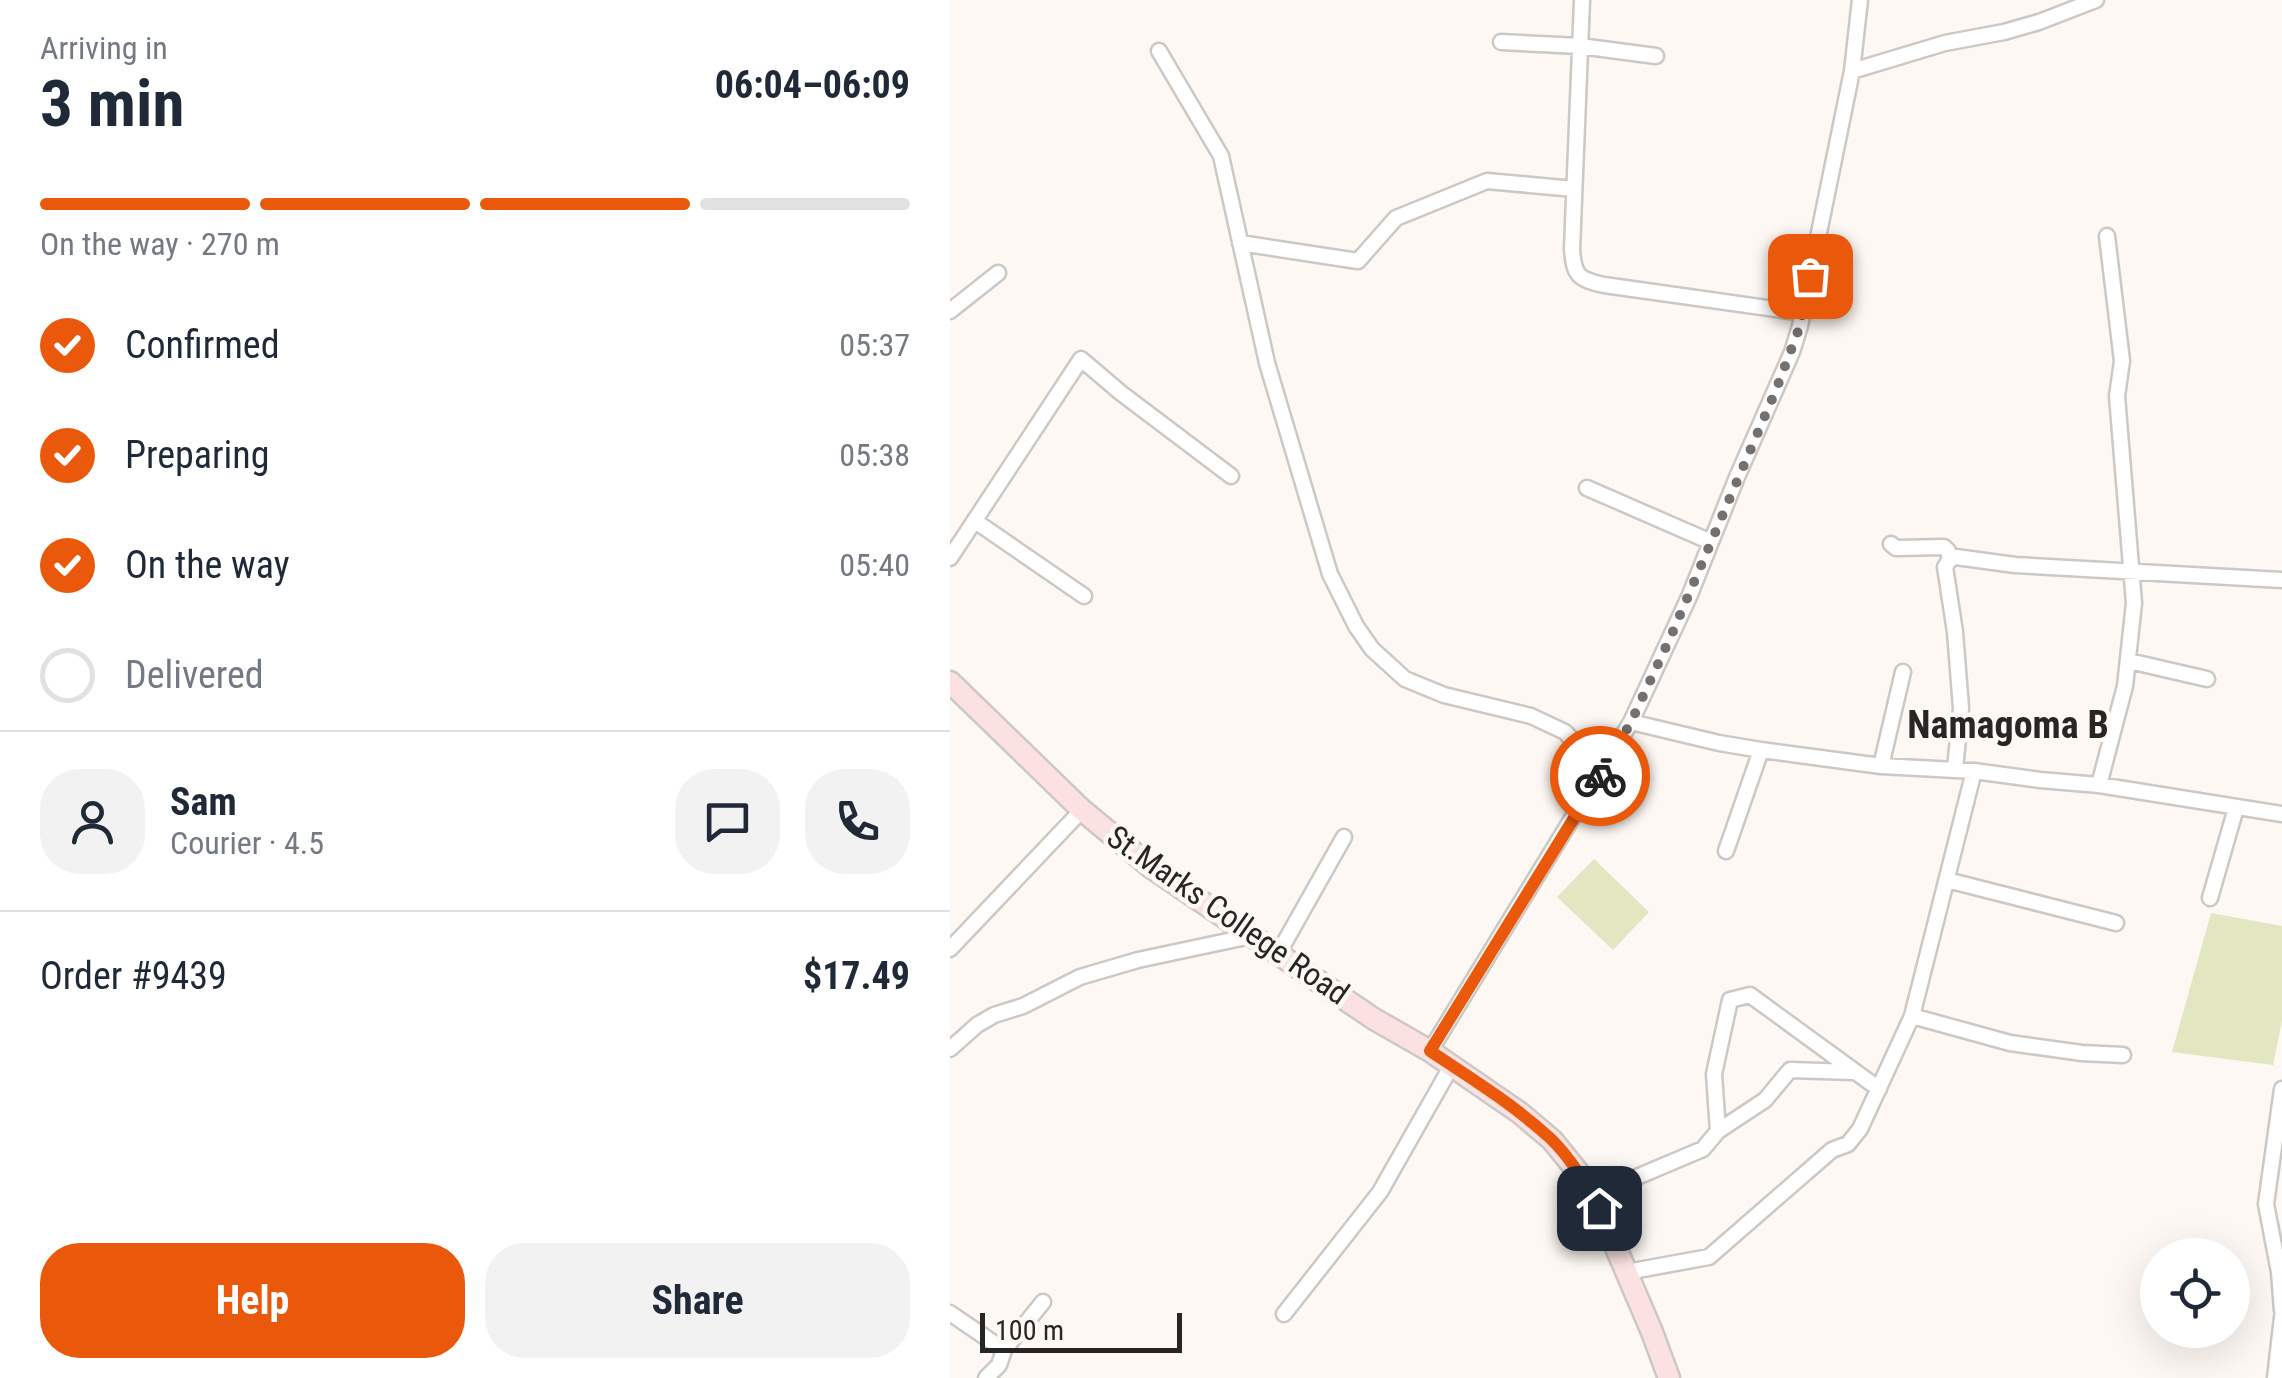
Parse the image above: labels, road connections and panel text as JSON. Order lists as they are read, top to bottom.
{
  "streets": {
    "main road": ["St.Marks College Road"]
  },
  "districts": ["Namagoma B"],
  "scale_bar": "100 m",
  "page": {
    "heading": ["3 min", "Arriving in", "06:04–06:09"],
    "panel": [
      "Sam",
      "Courier · 4.5",
      "Order #9439",
      "$17.49"
    ],
    "bar": "On the way · 270 m",
    "list": [
      ["Confirmed", "05:37"],
      ["Preparing", "05:38"],
      ["On the way", "05:40"],
      "Delivered"
    ],
    "buttons": ["Help", "Share"],
    "scale": "100 m"
  }
}
